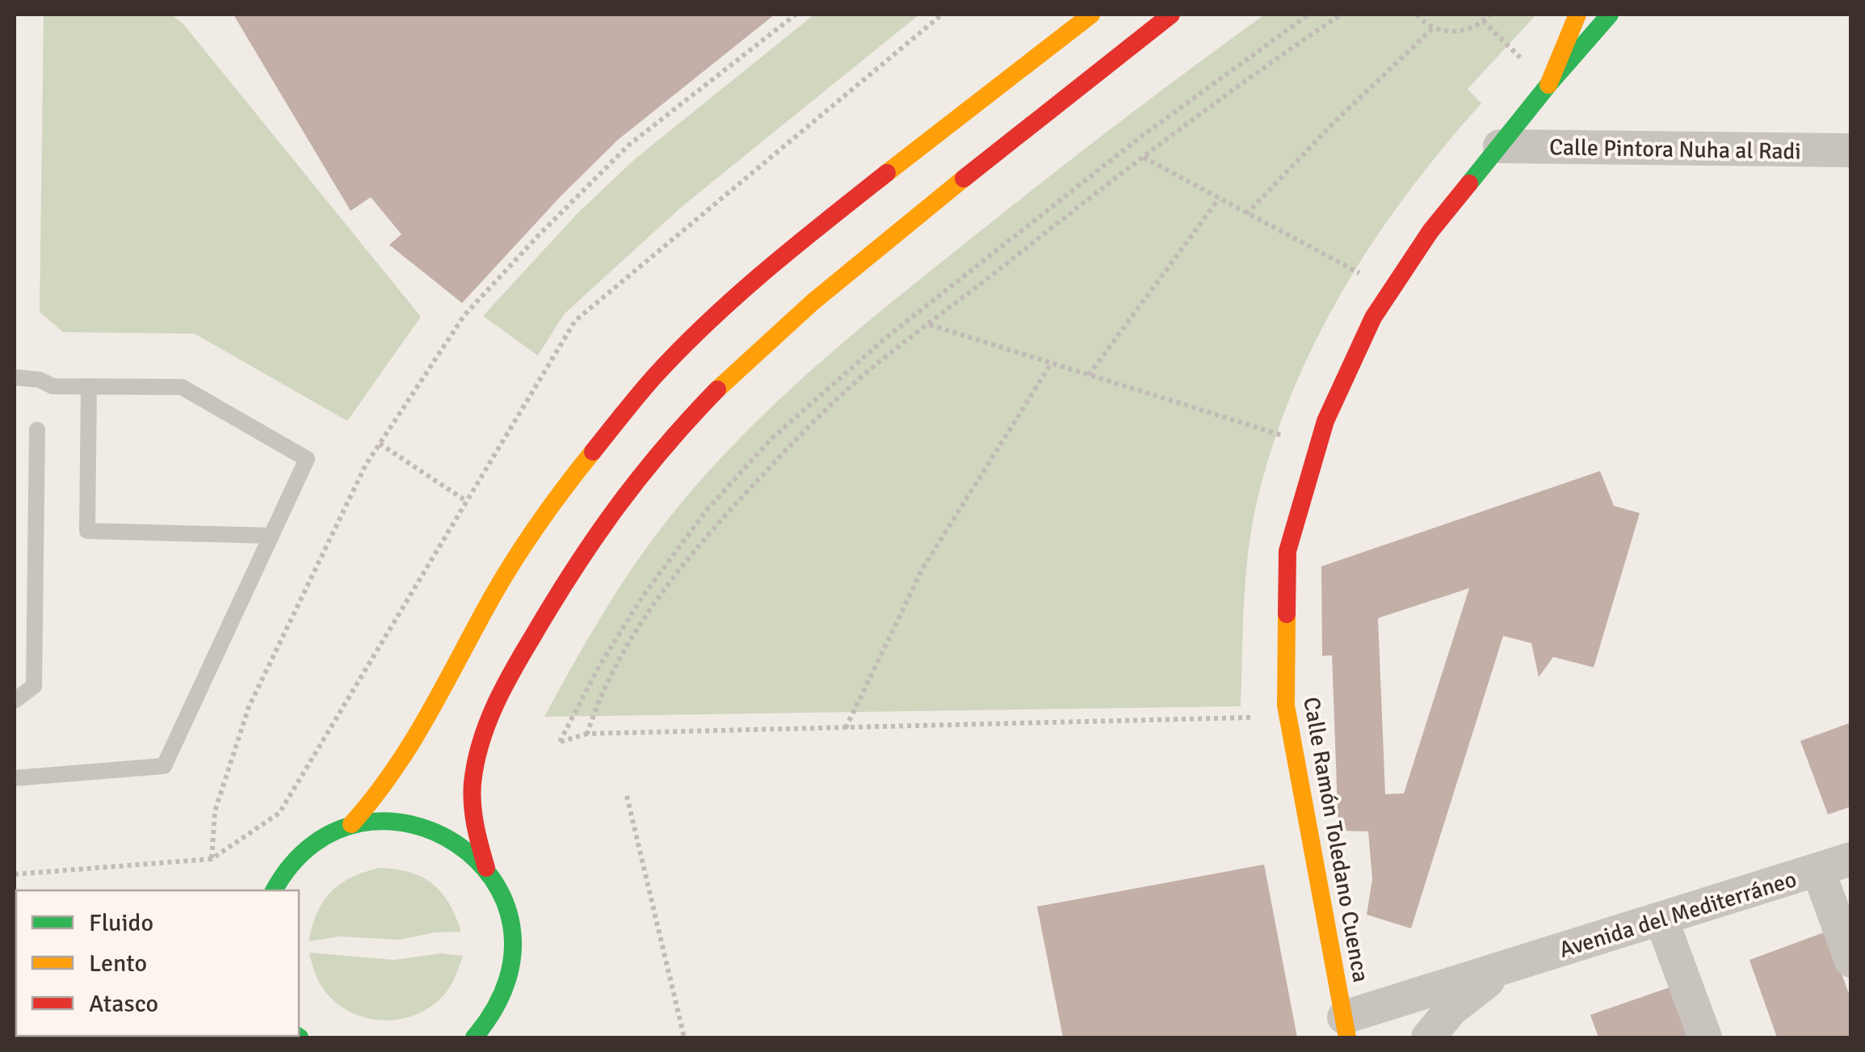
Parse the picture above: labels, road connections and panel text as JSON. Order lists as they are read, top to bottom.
{
  "streets": {
    "main road": ["Calle Ramón Toledano Cuenca"],
    "street": ["Calle Pintora Nuha al Radi", "Avenida del Mediterráneo"]
  },
  "crossings": [
    ["Calle Pintora Nuha al Radi", "Calle Ramón Toledano Cuenca"],
    ["Calle Ramón Toledano Cuenca", "Avenida del Mediterráneo"]
  ],
  "legend": ["Fluido", "Lento", "Atasco"]
}
